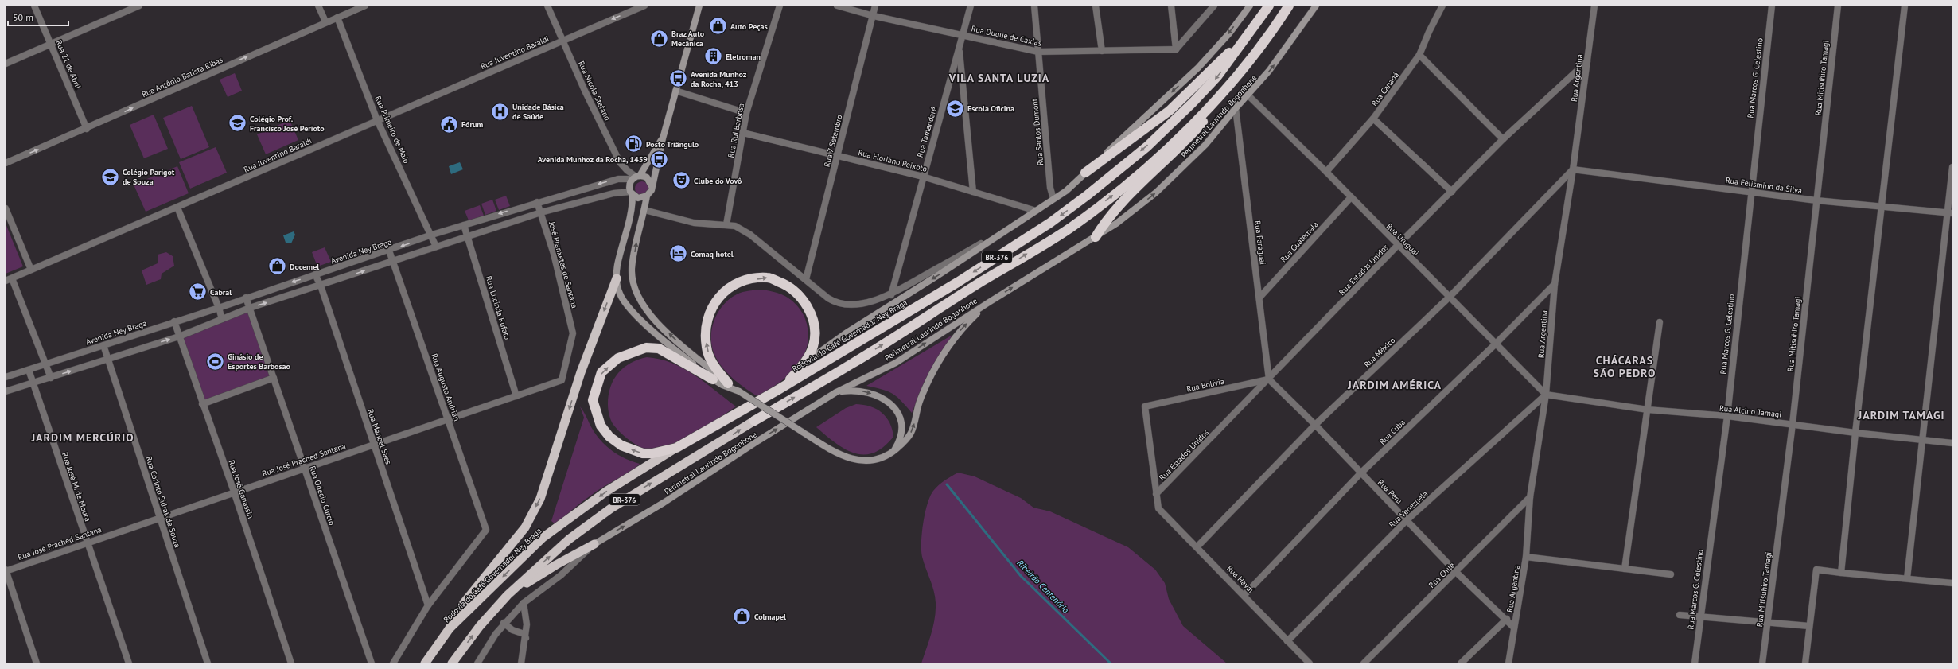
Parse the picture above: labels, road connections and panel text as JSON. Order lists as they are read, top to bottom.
{
  "streets": {
    "highway": ["BR-376", "Rodovia do Café Governador Ney Braga"],
    "main road": ["Perimetral Laurindo Bogonhone"],
    "street": [
      "Rua Duque de Caxias",
      "Rua Juventino Baraldi",
      "Rua 21 de Abril",
      "Rua Antônio Batista Ribas",
      "Rua Argentina",
      "Rua Marcos G. Celestino",
      "Rua Mitisuhiro Tamagi",
      "Rua Canadá",
      "Rua Nicola Stefano",
      "Rua Primeiro de Maio",
      "Rua Rui Barbosa",
      "Rua Tamandaré",
      "Rua Santos Dumont",
      "Rua 7 Setembro",
      "Rua Floriano Peixoto",
      "Rua Felismino da Silva",
      "Rua Uruguai",
      "Rua Guatemala",
      "Rua Paraguai",
      "Avenida Ney Braga",
      "José Pranxetes de Santana",
      "Rua Estados Unidos",
      "Rua Lucinda Rufato",
      "Rua México",
      "Rua Bolívia",
      "Rua Augusto Andrian",
      "Rua Alcino Tamagi",
      "Rua Cuba",
      "Rua Manoel Saes",
      "Rua José Prached Santana",
      "Rua José M. de Moura",
      "Rua José Ganassin",
      "Rua Peru",
      "Rua Odecio Curcio",
      "Rua Corinto Sidrak de Souza",
      "Rua Venezuela",
      "Rua Chile",
      "Rua Havaí"
    ]
  },
  "crossings": [
    ["Rua Duque de Caxias", "Rua Tamandaré"],
    ["Rua Duque de Caxias", "Rua Santos Dumont"],
    ["Rua Duque de Caxias", "Rua 7 Setembro"],
    ["Rua Juventino Baraldi", "Rua Nicola Stefano"],
    ["Rua Juventino Baraldi", "Rua Primeiro de Maio"],
    ["Rua 21 de Abril", "Rua Antônio Batista Ribas"],
    ["Rua Antônio Batista Ribas", "Rua Primeiro de Maio"],
    ["Rua Argentina", "Rua Felismino da Silva"],
    ["Rua Argentina", "Rua Uruguai"],
    ["Rua Argentina", "Rua Estados Unidos"],
    ["Rua Argentina", "Rua México"],
    ["Rua Argentina", "Rua Alcino Tamagi"],
    ["Rua Argentina", "Rua Cuba"],
    ["Rua Argentina", "Rua Peru"],
    ["Rua Argentina", "Rua Venezuela"],
    ["Rua Argentina", "Rua Chile"],
    ["Rua Marcos G. Celestino", "Rua Felismino da Silva"],
    ["Rua Marcos G. Celestino", "Rua Alcino Tamagi"],
    ["Rua Mitisuhiro Tamagi", "Rua Felismino da Silva"],
    ["Rua Mitisuhiro Tamagi", "Rua Alcino Tamagi"],
    ["Rua Canadá", "Rua Uruguai"],
    ["Rua Nicola Stefano", "Avenida Ney Braga"],
    ["Perimetral Laurindo Bogonhone", "Rua Uruguai"],
    ["Perimetral Laurindo Bogonhone", "Rua Paraguai"],
    ["Rua Primeiro de Maio", "Avenida Ney Braga"],
    ["Rua Rui Barbosa", "Rua Floriano Peixoto"],
    ["Rua Tamandaré", "Rua Floriano Peixoto"],
    ["Rua 7 Setembro", "Rua Floriano Peixoto"],
    ["Rua Felismino da Silva", "Rua México"],
    ["Rua Uruguai", "Rua Guatemala"],
    ["Rua Uruguai", "Rua Estados Unidos"],
    ["Rua Uruguai", "Rua México"],
    ["Rua Uruguai", "Rua Alcino Tamagi"],
    ["Rua Uruguai", "Rua Cuba"],
    ["Rua Uruguai", "Rua Venezuela"],
    ["Rua Guatemala", "Rua Paraguai"],
    ["Rua Paraguai", "Rua Estados Unidos"],
    ["Rua Paraguai", "Rua Bolívia"],
    ["Rua Paraguai", "Rua Peru"],
    ["Avenida Ney Braga", "José Pranxetes de Santana"],
    ["Avenida Ney Braga", "Rua Lucinda Rufato"],
    ["Avenida Ney Braga", "Rua Augusto Andrian"],
    ["Avenida Ney Braga", "Rua Manoel Saes"],
    ["Avenida Ney Braga", "Rua José M. de Moura"],
    ["Avenida Ney Braga", "Rua José Ganassin"],
    ["Avenida Ney Braga", "Rua Odecio Curcio"],
    ["Avenida Ney Braga", "Rua Corinto Sidrak de Souza"],
    ["José Pranxetes de Santana", "Rua José Prached Santana"],
    ["Rua Estados Unidos", "Rua Bolívia"],
    ["Rua Estados Unidos", "Rua Peru"],
    ["Rua Estados Unidos", "Rua Havaí"],
    ["Rua Lucinda Rufato", "Rua José Prached Santana"],
    ["Rua México", "Rua Peru"],
    ["Rua México", "Rua Havaí"],
    ["Rua Bolívia", "Rua Peru"],
    ["Rua Bolívia", "Rua Havaí"],
    ["Rua Augusto Andrian", "Rua Manoel Saes"],
    ["Rua Augusto Andrian", "Rua José Prached Santana"],
    ["Rua Alcino Tamagi", "Rua Venezuela"],
    ["Rua Cuba", "Rua Peru"],
    ["Rua Cuba", "Rua Havaí"],
    ["Rua Manoel Saes", "Rua José Prached Santana"],
    ["Rua José Prached Santana", "Rua José M. de Moura"],
    ["Rua José Prached Santana", "Rua José Ganassin"],
    ["Rua José Prached Santana", "Rua Odecio Curcio"],
    ["Rua José Prached Santana", "Rua Corinto Sidrak de Souza"],
    ["Rua Peru", "Rua Venezuela"],
    ["Rua Peru", "Rua Chile"],
    ["Rua Venezuela", "Rua Havaí"]
  ],
  "one_way": ["Rua Antônio Batista Ribas"],
  "districts": [
    "VILA SANTA LUZIA",
    "CHÁCARAS SÃO PEDRO",
    "JARDIM AMÉRICA",
    "JARDIM TAMAGI",
    "JARDIM MERCÚRIO"
  ],
  "water": ["Ribeirão Centenário"],
  "places": {
    "shop": [
      "Auto Peças",
      "Braz Auto Mecânica",
      "Docemel",
      "Colmapel"
    ],
    "building": ["Eletroman"],
    "bus stop": ["Avenida Munhoz da Rocha, 413", "Avenida Munhoz da Rocha, 1459"],
    "school or university": ["Escola Oficina", "Colégio Prof. Francisco José Perioto", "Colégio Parigot de Souza"],
    "hospital": ["Unidade Básica de Saúde"],
    "public building": ["Fórum"],
    "fuel station": ["Posto Triângulo"],
    "theatre": ["Clube do Vovô"],
    "hotel": ["Comaq hotel"],
    "supermarket": ["Cabral"],
    "sports": ["Ginásio de Esportes Barbosão"]
  },
  "scale_bar": "50 m"
}
